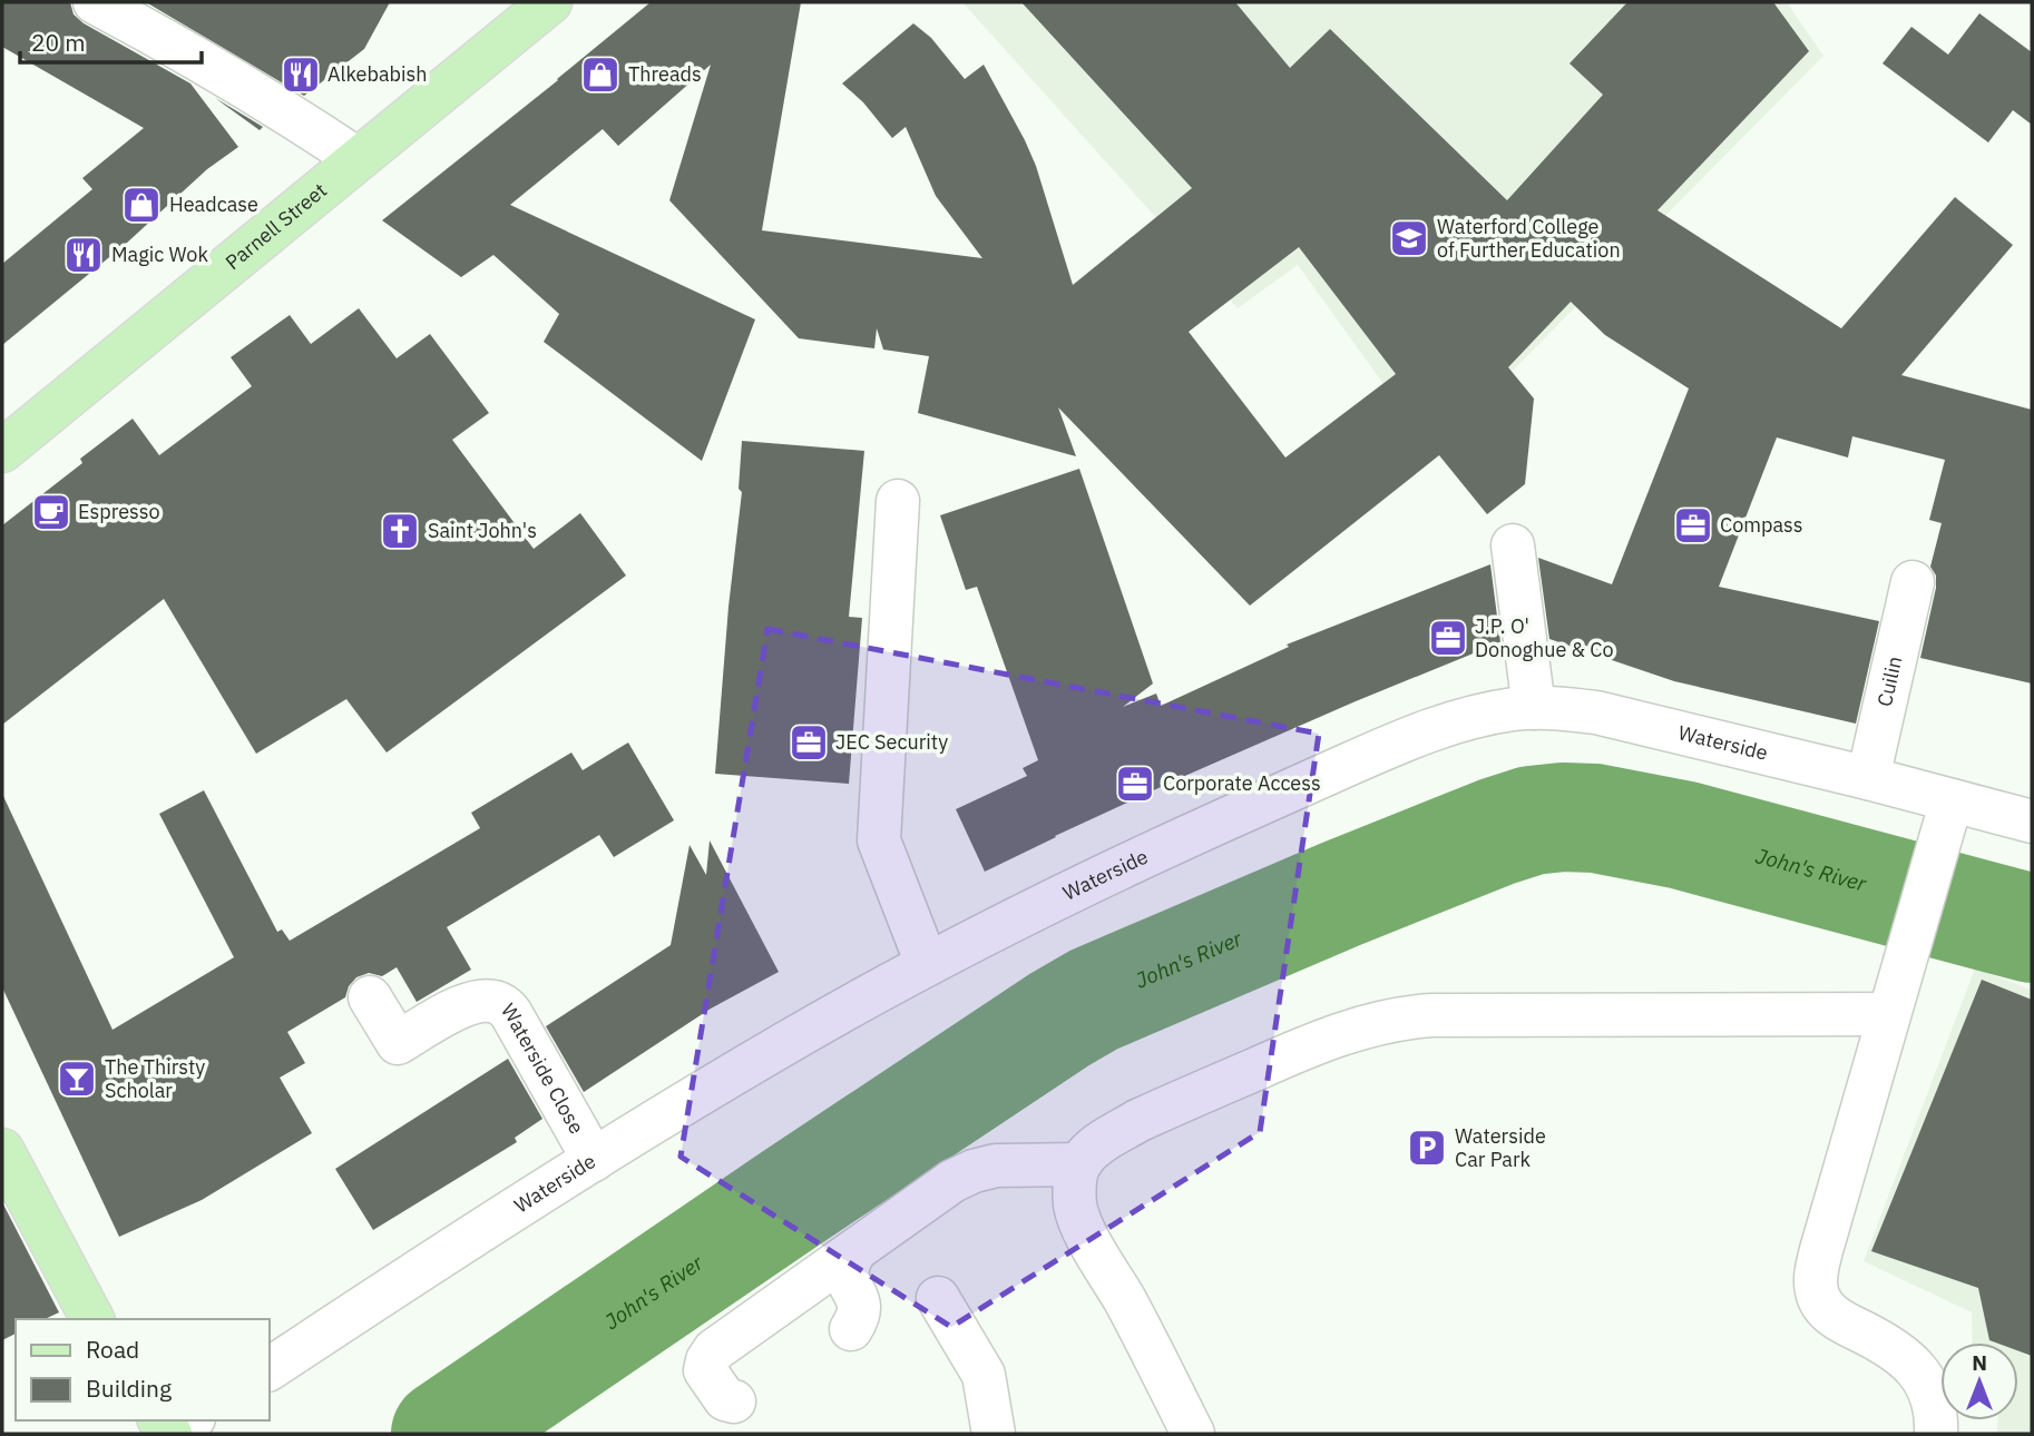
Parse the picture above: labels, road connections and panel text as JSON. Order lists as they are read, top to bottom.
{
  "streets": {
    "main road": ["Parnell Street"],
    "street": ["Cuilin", "Waterside", "Waterside Close"]
  },
  "crossings": [
    ["Cuilin", "Waterside"],
    ["Waterside", "Waterside Close"]
  ],
  "water": ["John's River"],
  "places": {
    "restaurant": ["Alkebabish", "Magic Wok"],
    "shop": ["Threads", "Headcase"],
    "school or university": ["Waterford College of Further Education"],
    "cafe": ["Espresso"],
    "office": [
      "Compass",
      "J.P. O' Donoghue & Co",
      "JEC Security",
      "Corporate Access"
    ],
    "church": ["Saint John's"],
    "bar": ["The Thirsty Scholar"],
    "parking": ["Waterside Car Park"]
  },
  "legend": ["Road", "Building"],
  "scale_bar": "20 m",
  "north": "top"
}
